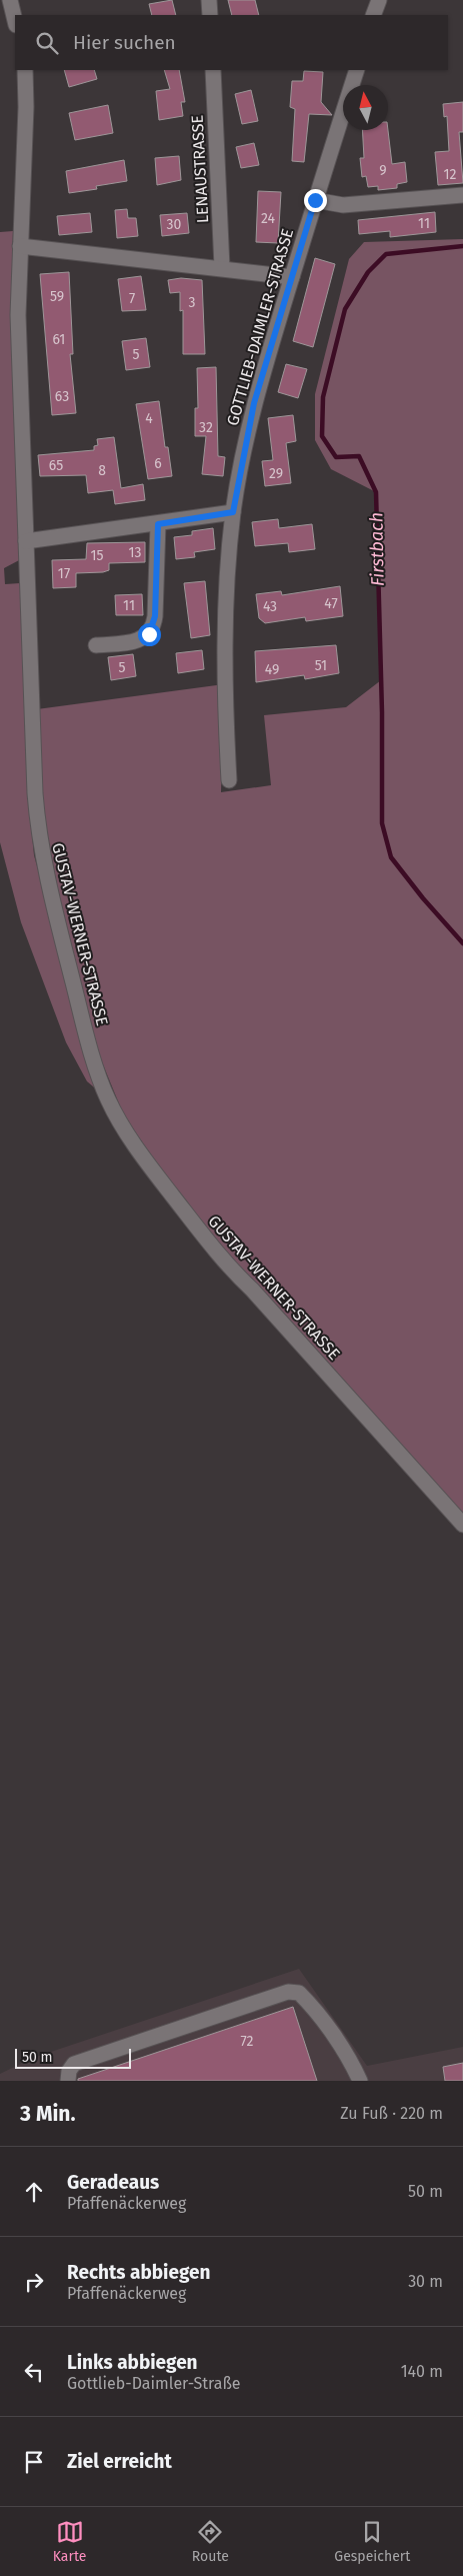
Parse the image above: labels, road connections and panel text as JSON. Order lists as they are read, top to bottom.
{
  "streets": {
    "street": ["LENAUSTRASSE", "GOTTLIEB-DAIMLER-STRASSE", "GUSTAV-WERNER-STRASSE"]
  },
  "water": ["Firstbach"],
  "house_numbers": [
    "9",
    "12",
    "24",
    "11",
    "30",
    "59",
    "7",
    "3",
    "61",
    "5",
    "63",
    "4",
    "32",
    "6",
    "65",
    "8",
    "29",
    "13",
    "15",
    "17",
    "47",
    "11",
    "43",
    "51",
    "5",
    "49",
    "72"
  ],
  "scale_bar": "50 m",
  "north": "top",
  "page": {
    "search": "Hier suchen",
    "scale": "50 m",
    "heading": ["3 Min.", "Zu Fuß · 220 m"],
    "list": [
      ["Geradeaus", "Pfaffenäckerweg", "50 m"],
      ["Rechts abbiegen", "Pfaffenäckerweg", "30 m"],
      ["Links abbiegen", "Gottlieb-Daimler-Straße", "140 m"],
      "Ziel erreicht"
    ],
    "nav": ["Karte", "Route", "Gespeichert"]
  }
}
